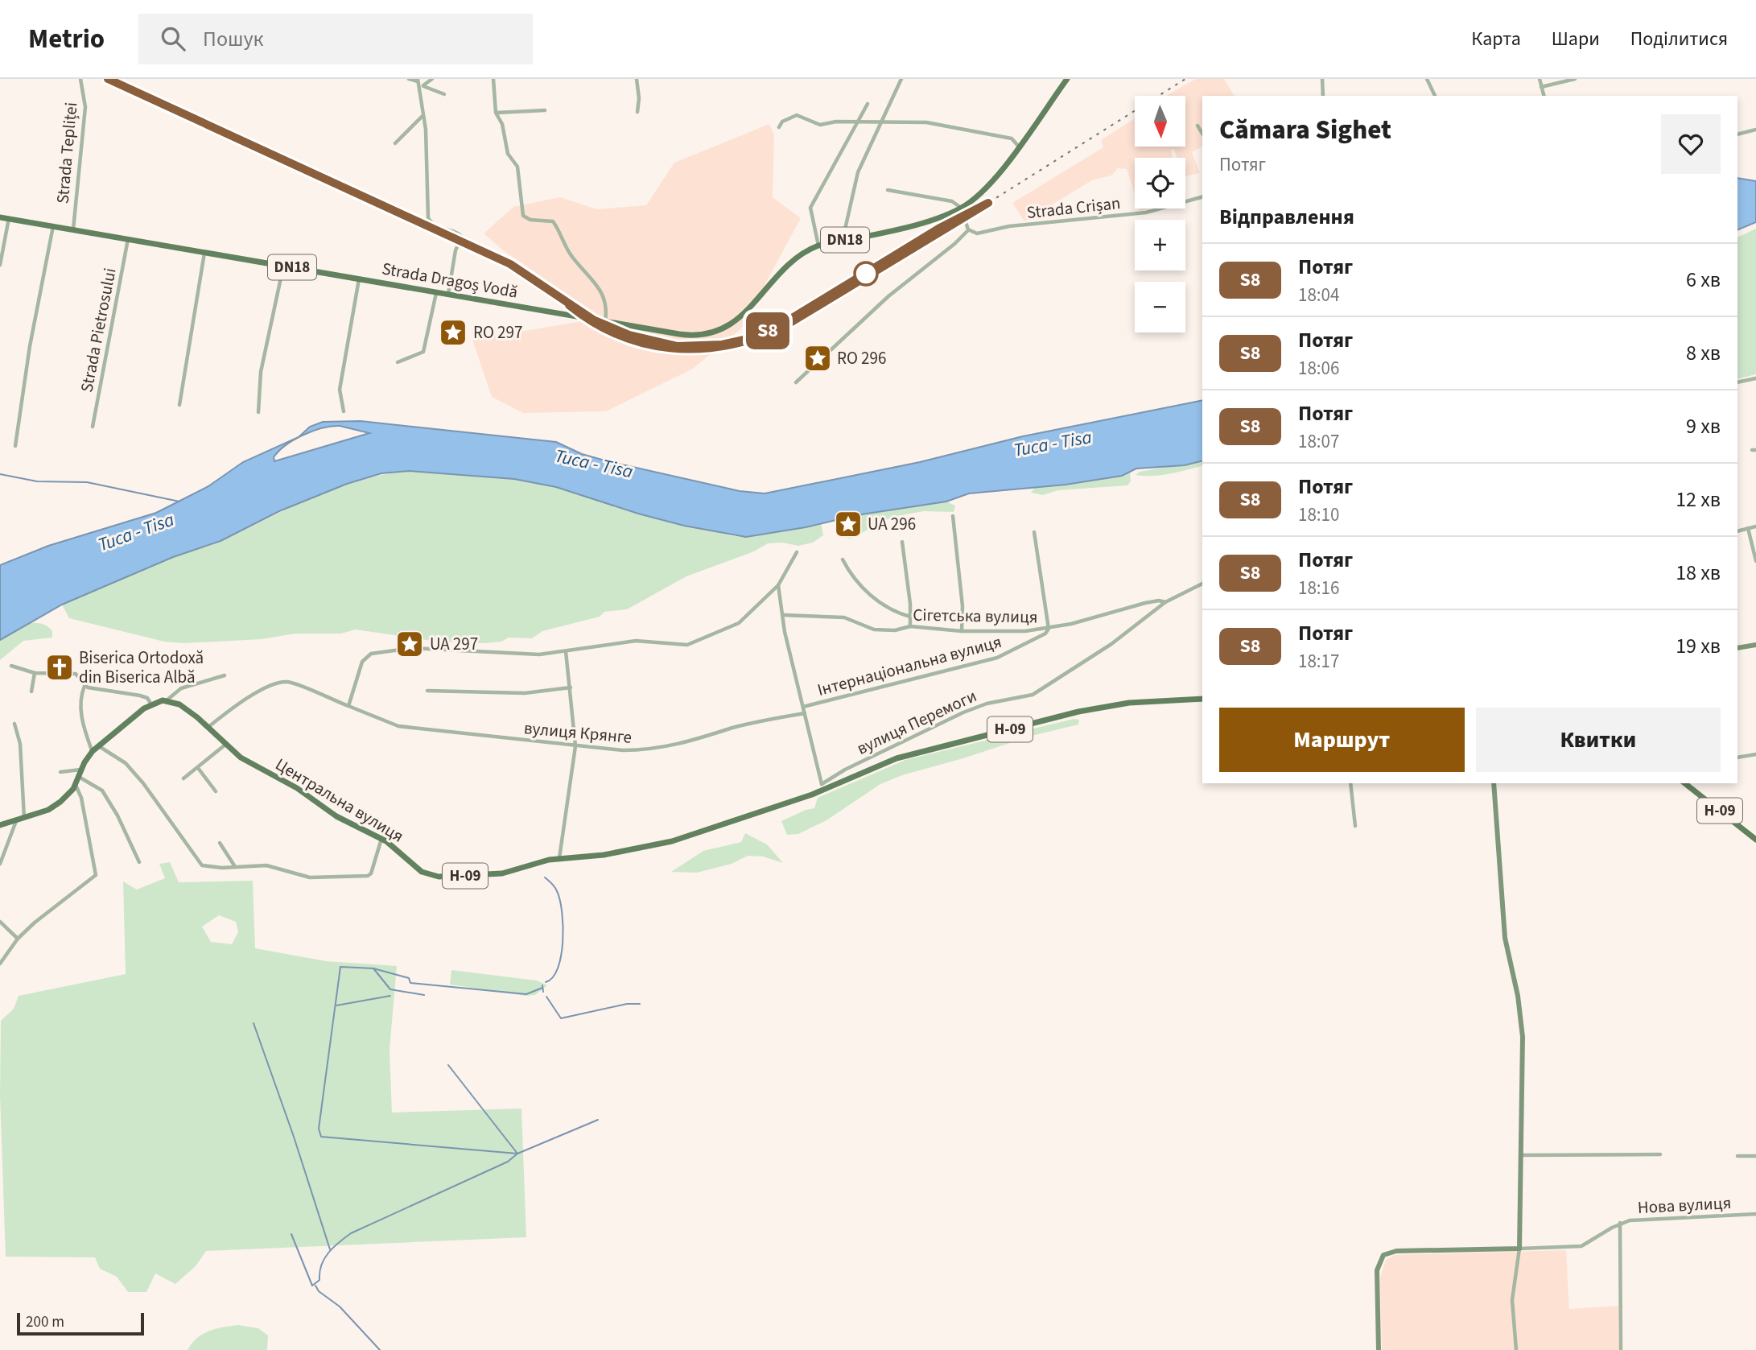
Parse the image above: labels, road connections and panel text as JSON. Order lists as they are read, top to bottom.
{
  "streets": {
    "main road": [
      "DN18",
      "Strada Dragoș Vodă",
      "Н-09",
      "Центральна вулиця"
    ],
    "street": [
      "Strada Tepliței",
      "Strada Crișan",
      "Strada Pietrosului",
      "Сігетська вулиця",
      "Інтернаціональна вулиця",
      "вулиця Перемоги",
      "вулиця Крянге",
      "Нова вулиця"
    ]
  },
  "crossings": [
    ["Strada Tepliței", "Strada Dragoș Vodă"],
    ["Strada Dragoș Vodă", "Strada Pietrosului"],
    ["Сігетська вулиця", "Інтернаціональна вулиця"],
    ["Сігетська вулиця", "вулиця Перемоги"],
    ["Інтернаціональна вулиця", "вулиця Перемоги"],
    ["Інтернаціональна вулиця", "Н-09"],
    ["Інтернаціональна вулиця", "вулиця Крянге"],
    ["Інтернаціональна вулиця", "Центральна вулиця"],
    ["вулиця Перемоги", "Н-09"],
    ["вулиця Перемоги", "Центральна вулиця"],
    ["Н-09", "Центральна вулиця"],
    ["вулиця Крянге", "Центральна вулиця"]
  ],
  "water": ["Тиса - Tisa"],
  "places": {
    "place": [
      "RO 297",
      "RO 296",
      "UA 296",
      "UA 297"
    ],
    "church": ["Biserica Ortodoxă din Biserica Albă"]
  },
  "scale_bar": "200 m",
  "north": "bottom",
  "page": {
    "header": "Metrio",
    "search": "Пошук",
    "nav": ["Карта", "Шари", "Поділитися"],
    "on_map": "S8",
    "map_buttons": ["+", "−"],
    "heading": [
      ["Cămara Sighet", "Потяг"],
      "Відправлення"
    ],
    "list": [
      {
        "mark": "S8",
        "name": "Потяг",
        "note": "18:04",
        "value": "6 хв"
      },
      {
        "mark": "S8",
        "name": "Потяг",
        "note": "18:06",
        "value": "8 хв"
      },
      {
        "mark": "S8",
        "name": "Потяг",
        "note": "18:07",
        "value": "9 хв"
      },
      {
        "mark": "S8",
        "name": "Потяг",
        "note": "18:10",
        "value": "12 хв"
      },
      {
        "mark": "S8",
        "name": "Потяг",
        "note": "18:16",
        "value": "18 хв"
      },
      {
        "mark": "S8",
        "name": "Потяг",
        "note": "18:17",
        "value": "19 хв"
      }
    ],
    "buttons": ["Маршрут", "Квитки"],
    "scale": "200 m"
  }
}
